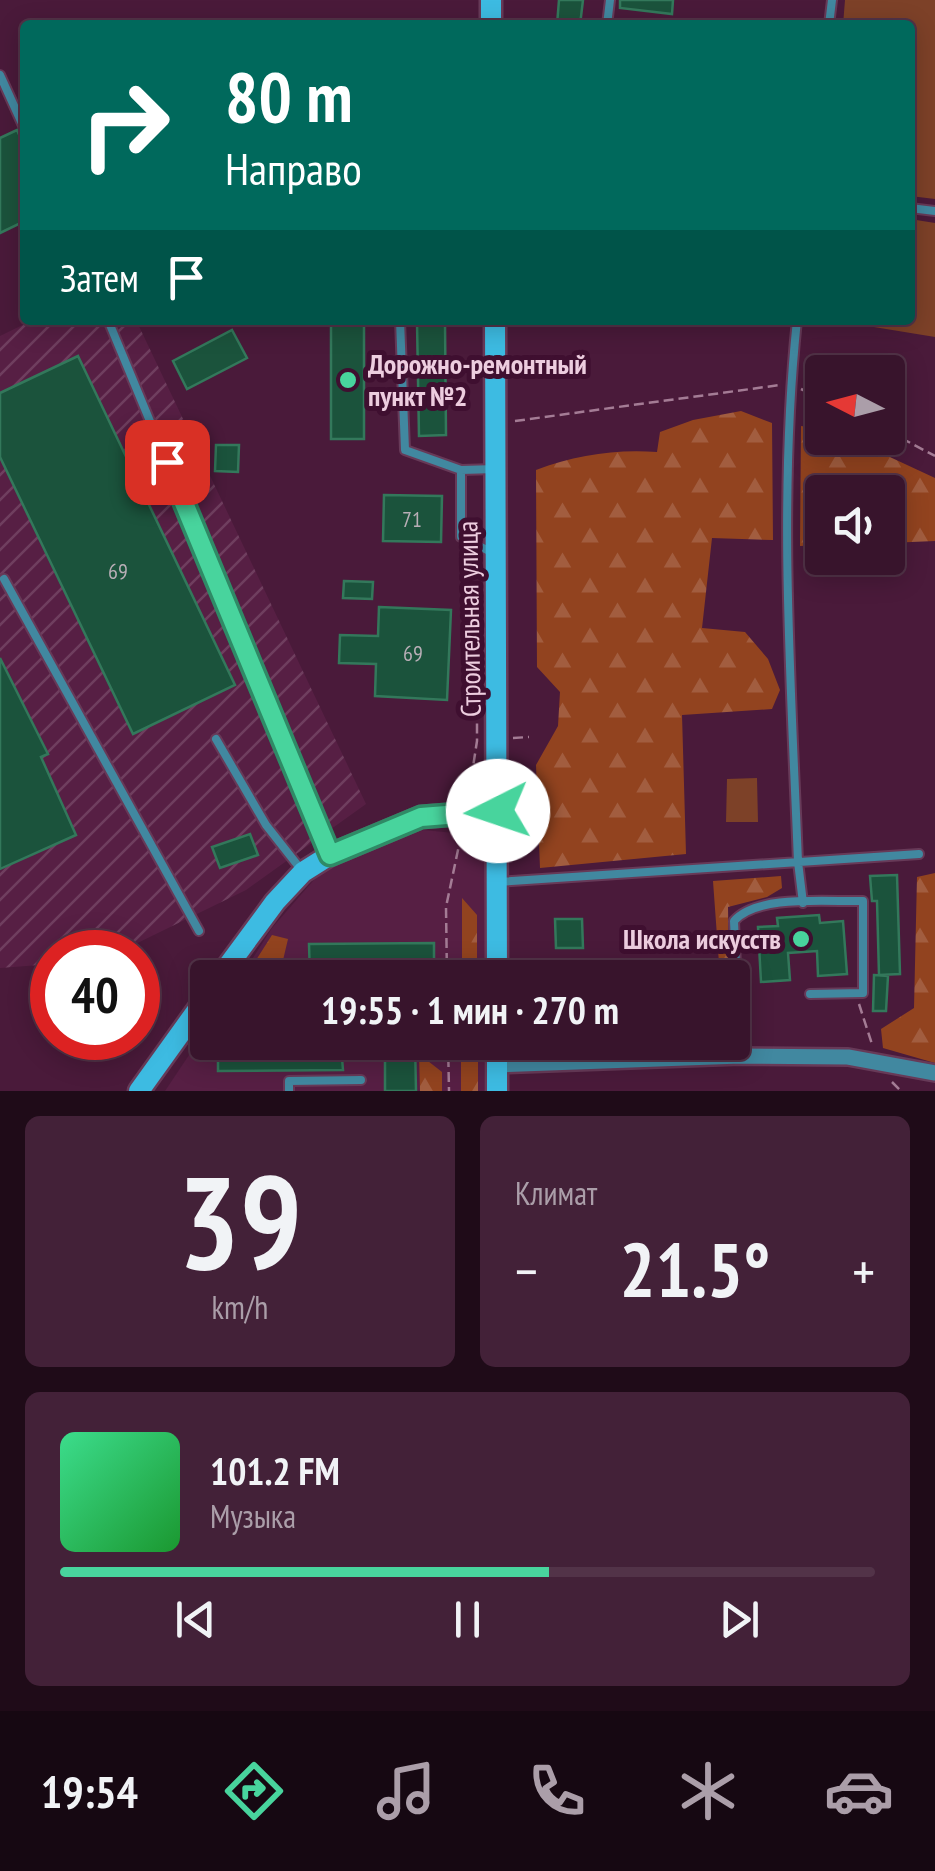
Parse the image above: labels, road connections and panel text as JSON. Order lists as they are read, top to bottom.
{
  "streets": {
    "street": ["Строительная улица"]
  },
  "places": ["Дорожно-ремонтный пункт №2", "Школа искусств"],
  "house_numbers": ["71", "69", "69"],
  "north": "left",
  "page": {
    "turn": ["80 m", "Направо"],
    "then": "Затем",
    "limit": "40",
    "trip": "19:55 · 1 мин · 270 m",
    "tile": [
      ["39", "km/h"],
      "Климат"
    ],
    "heat": ["−", "21.5°", "+"],
    "song": ["101.2 FM", "Музыка"],
    "tabs": "19:54"
  }
}
